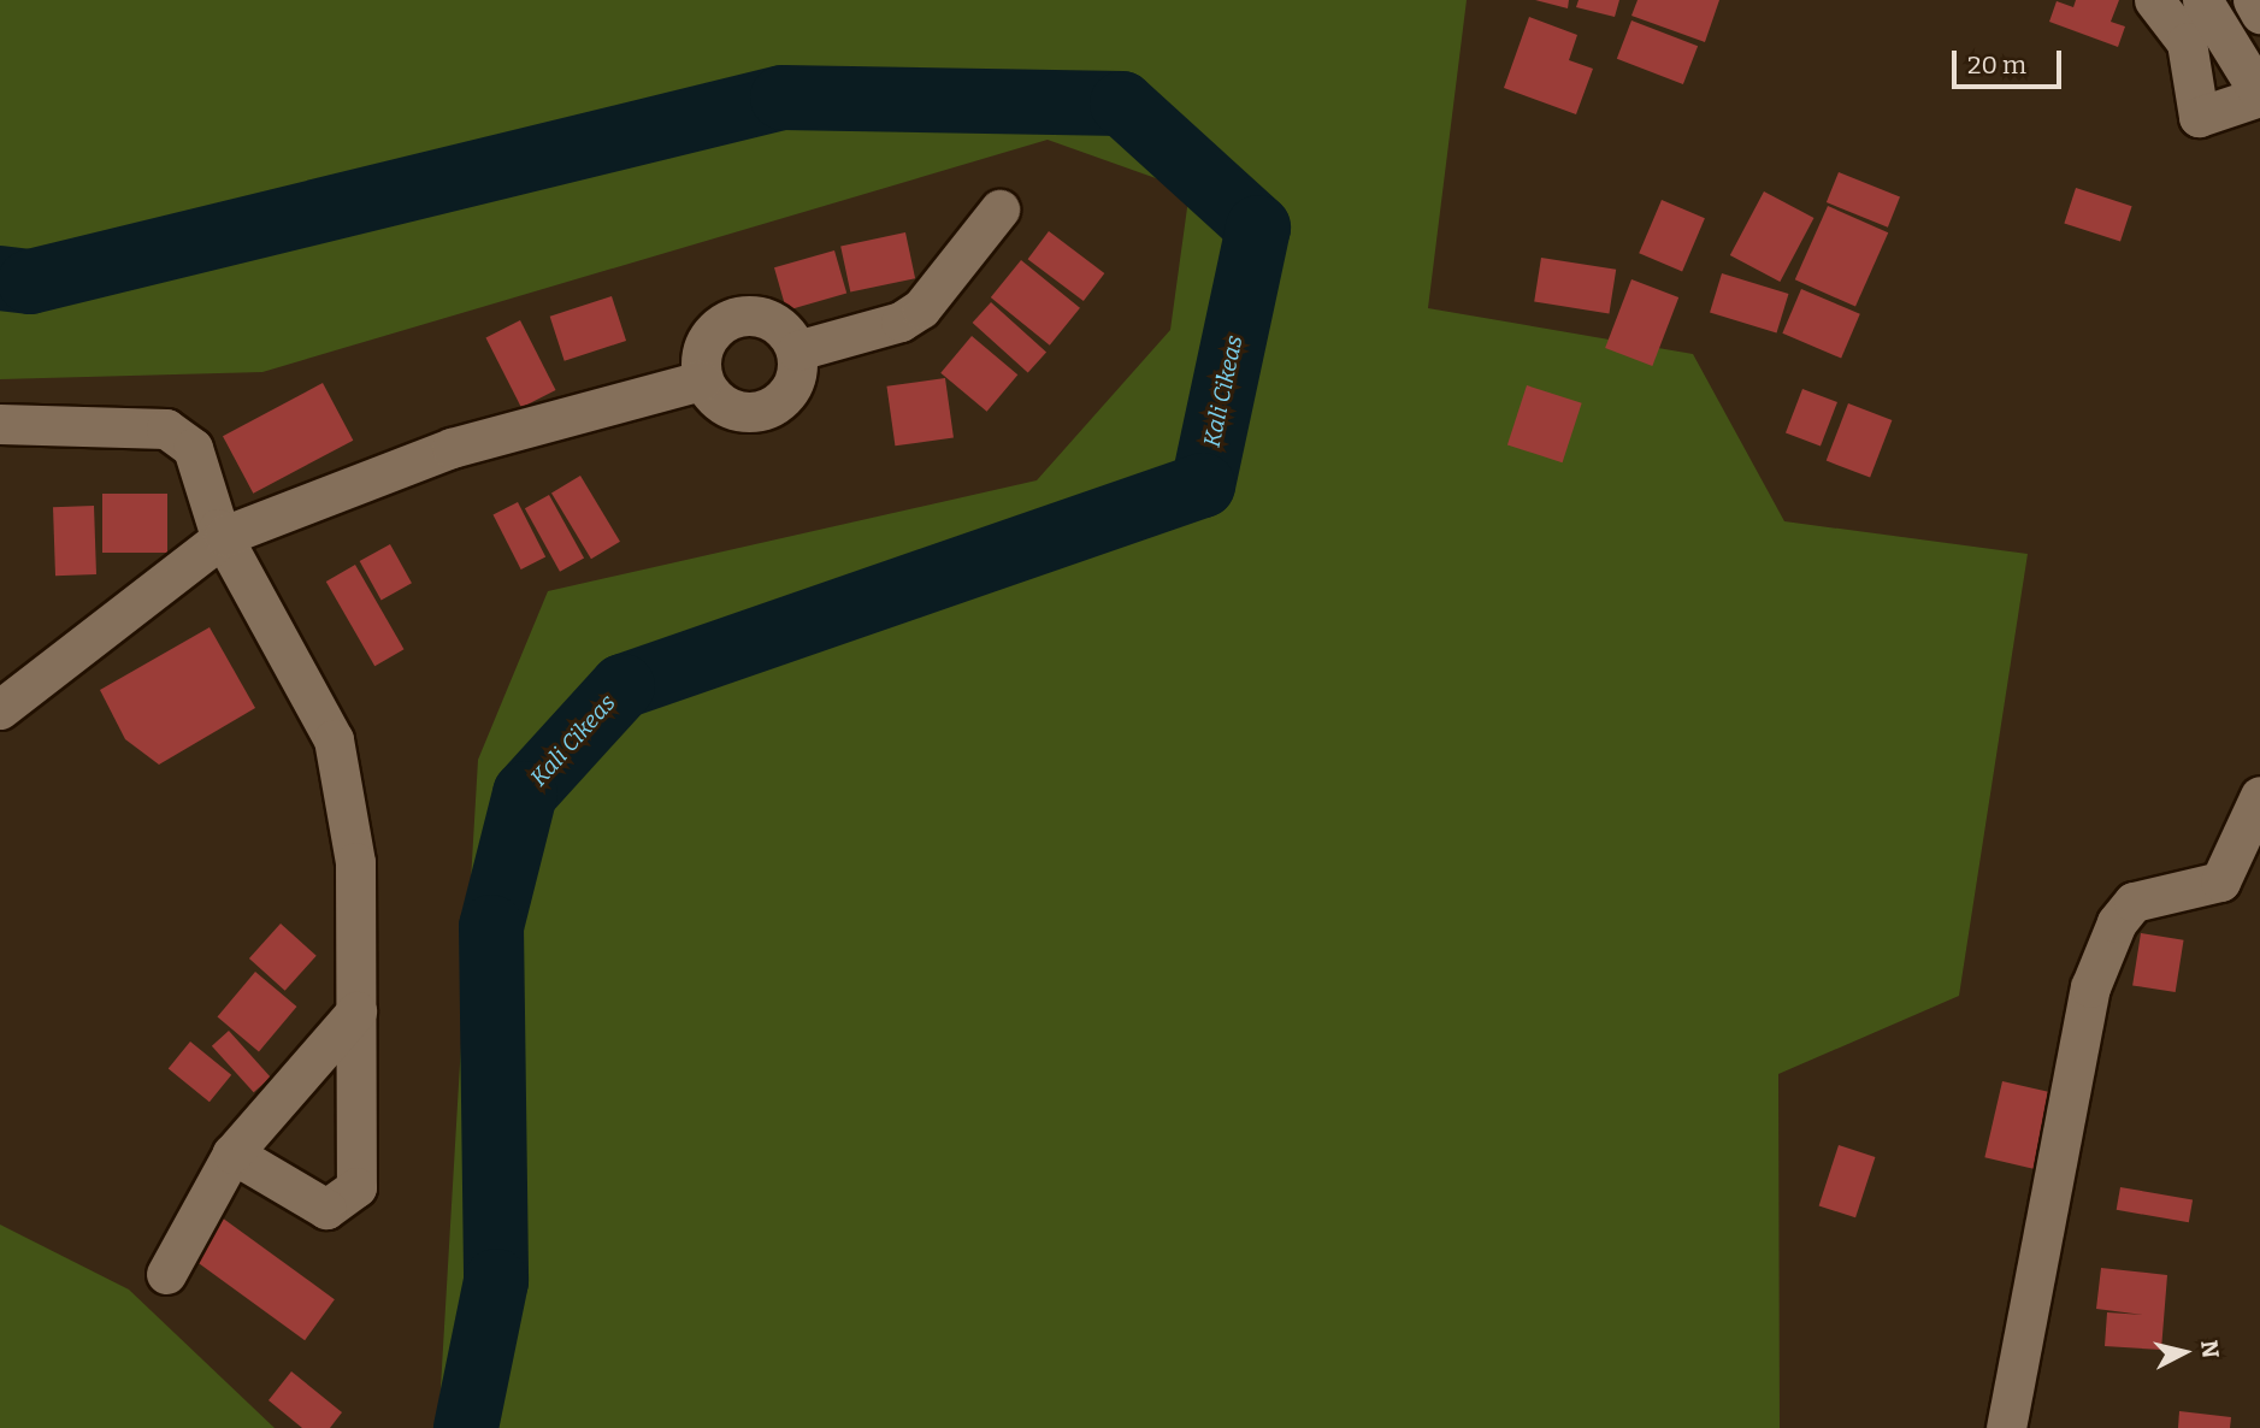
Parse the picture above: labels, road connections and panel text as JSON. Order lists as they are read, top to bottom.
{
  "water": ["Kali Cikeas"],
  "scale_bar": "20 m",
  "north": "right"
}
